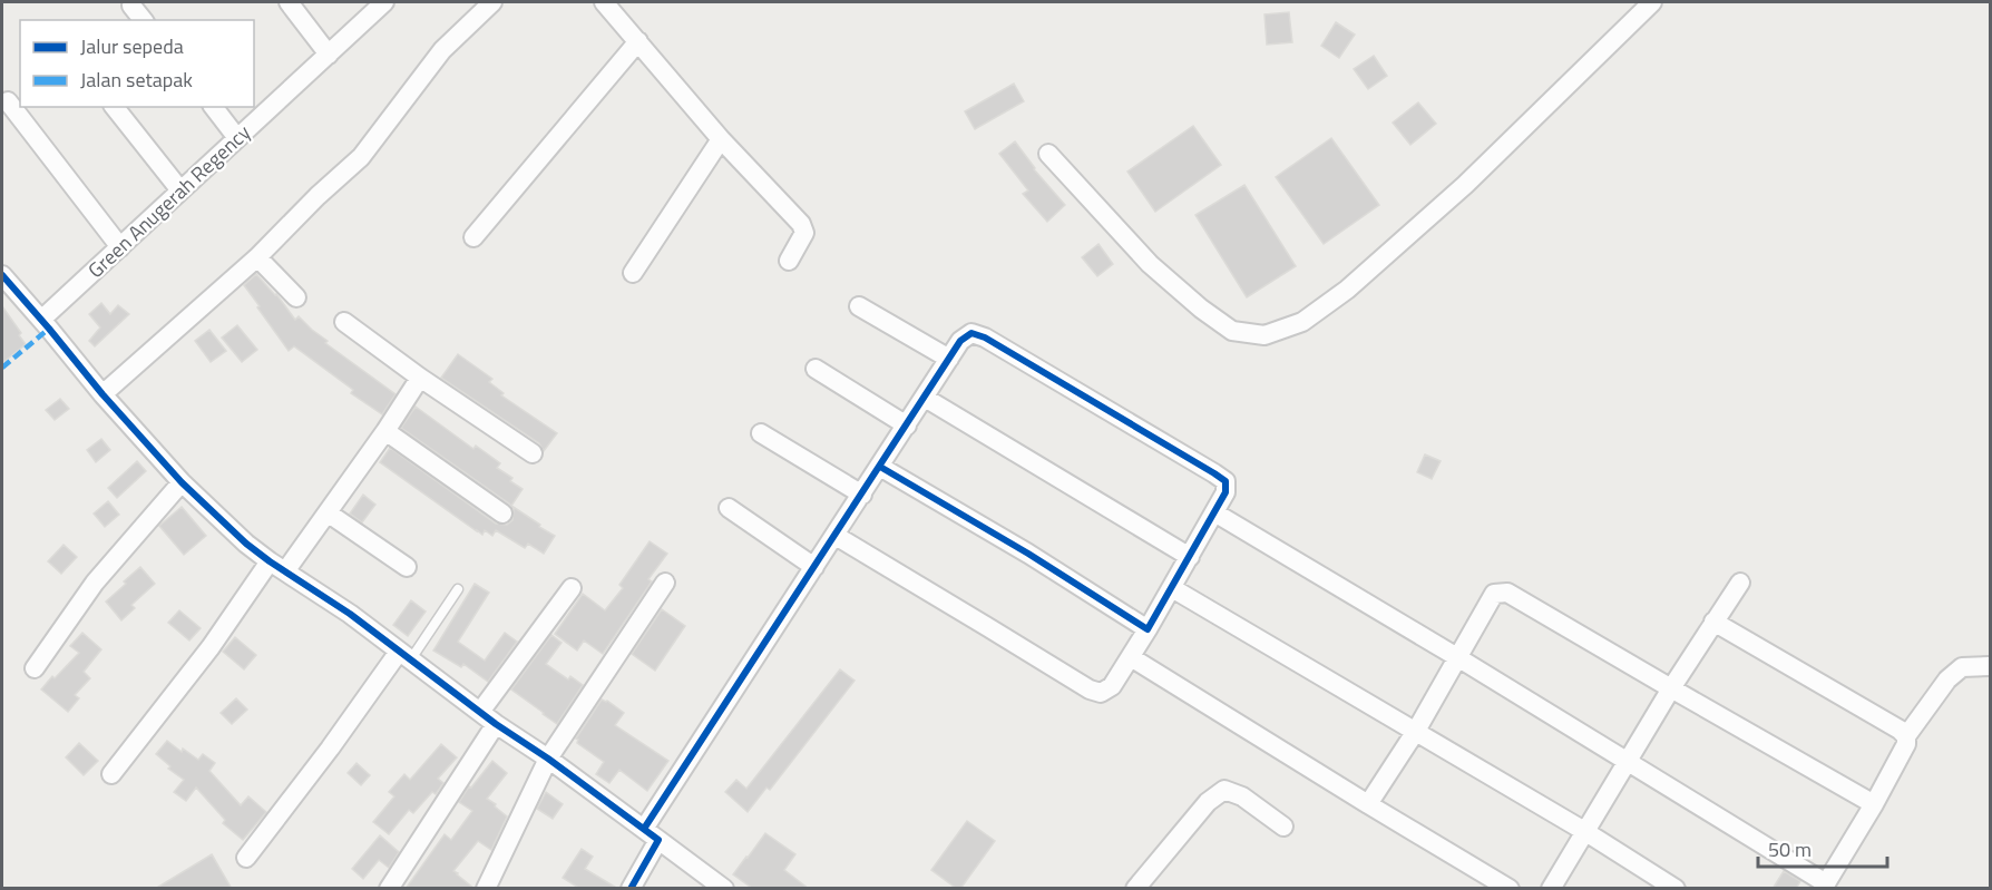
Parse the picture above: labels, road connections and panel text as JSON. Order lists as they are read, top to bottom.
{
  "streets": {
    "street": ["Green Anugerah Regency"]
  },
  "legend": ["Jalur sepeda", "Jalan setapak"],
  "scale_bar": "50 m"
}
